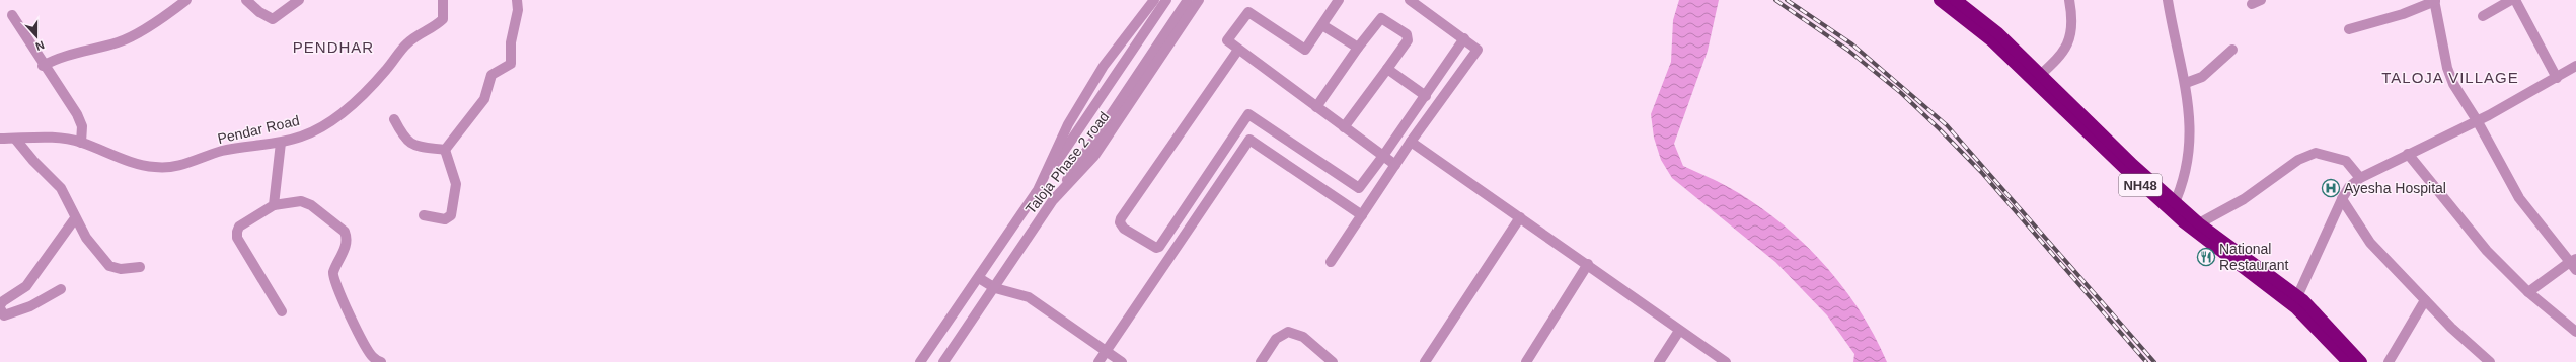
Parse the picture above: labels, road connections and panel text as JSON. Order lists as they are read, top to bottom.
{
  "streets": {
    "highway": ["NH48"],
    "street": ["Pendar Road", "Taloja Phase 2 road"]
  },
  "districts": ["PENDHAR", "TALOJA VILLAGE"],
  "places": {
    "hospital": ["Ayesha Hospital"],
    "restaurant": ["National Restaurant"]
  },
  "north": "bottom"
}
